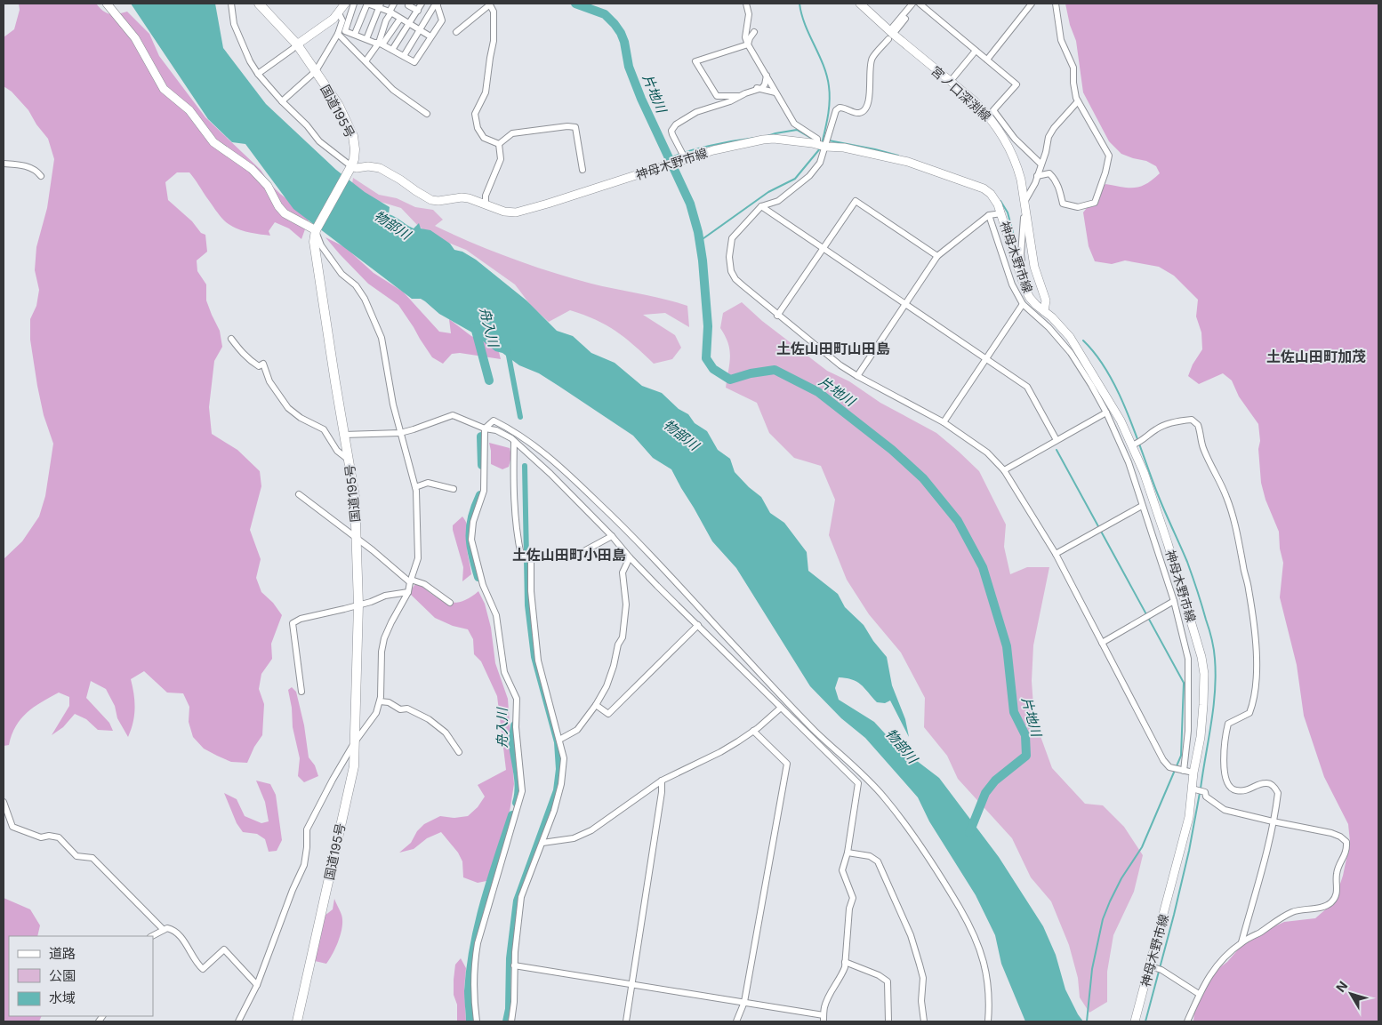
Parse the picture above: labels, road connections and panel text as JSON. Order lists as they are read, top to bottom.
{
  "streets": {
    "highway": ["国道195号"],
    "main road": ["宮ノ口深渕線", "神母木野市線"]
  },
  "crossings": [
    ["宮ノ口深渕線", "神母木野市線"],
    ["国道195号", "神母木野市線"]
  ],
  "districts": ["土佐山田町山田島", "土佐山田町加茂", "土佐山田町小田島"],
  "water": ["片地川", "物部川", "舟入川"],
  "legend": ["道路", "公園", "水域"],
  "north": "top left"
}
